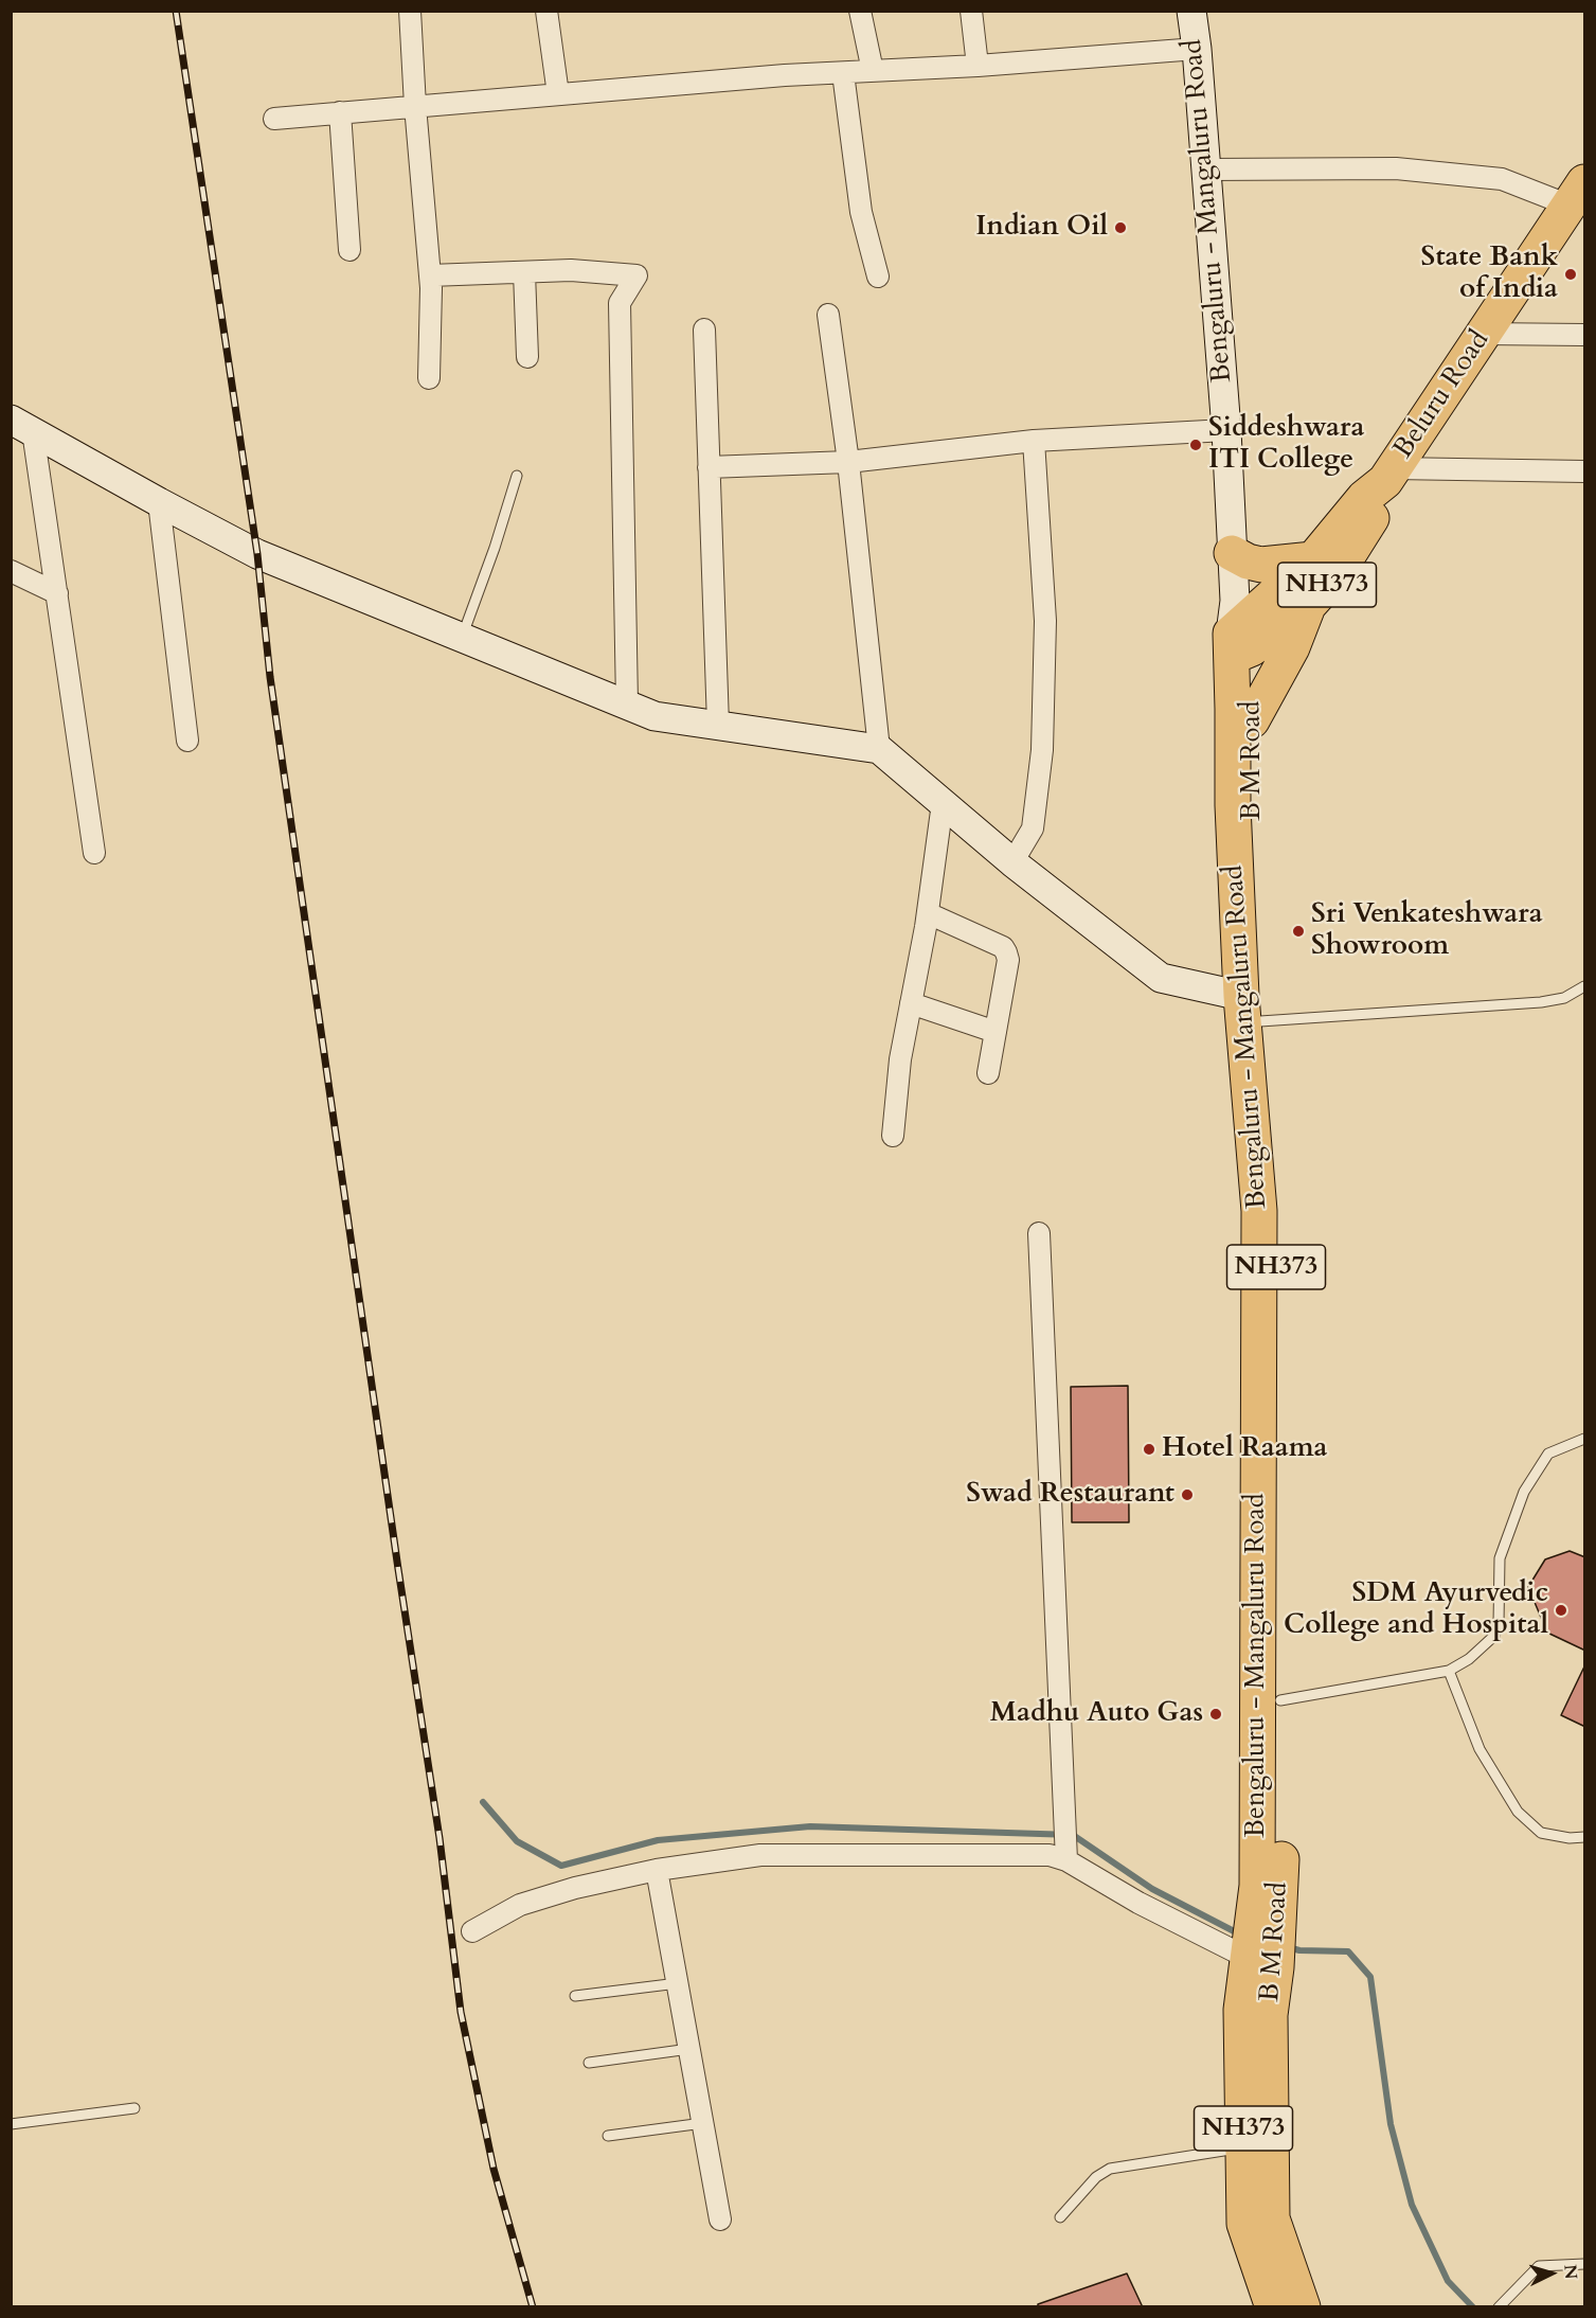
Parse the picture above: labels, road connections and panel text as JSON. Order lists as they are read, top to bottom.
{
  "streets": {
    "highway": [
      "Bengaluru - Mangaluru Road",
      "Beluru Road",
      "NH373",
      "B M Road"
    ]
  },
  "crossings": [
    ["Bengaluru - Mangaluru Road", "Beluru Road"],
    ["Bengaluru - Mangaluru Road", "B M Road"],
    ["Beluru Road", "B M Road"]
  ],
  "places": [
    "Indian Oil",
    "State Bank of India",
    "Siddeshwara ITI College",
    "Sri Venkateshwara Showroom",
    "Hotel Raama",
    "Swad Restaurant",
    "SDM Ayurvedic College and Hospital",
    "Madhu Auto Gas"
  ],
  "north": "right"
}
